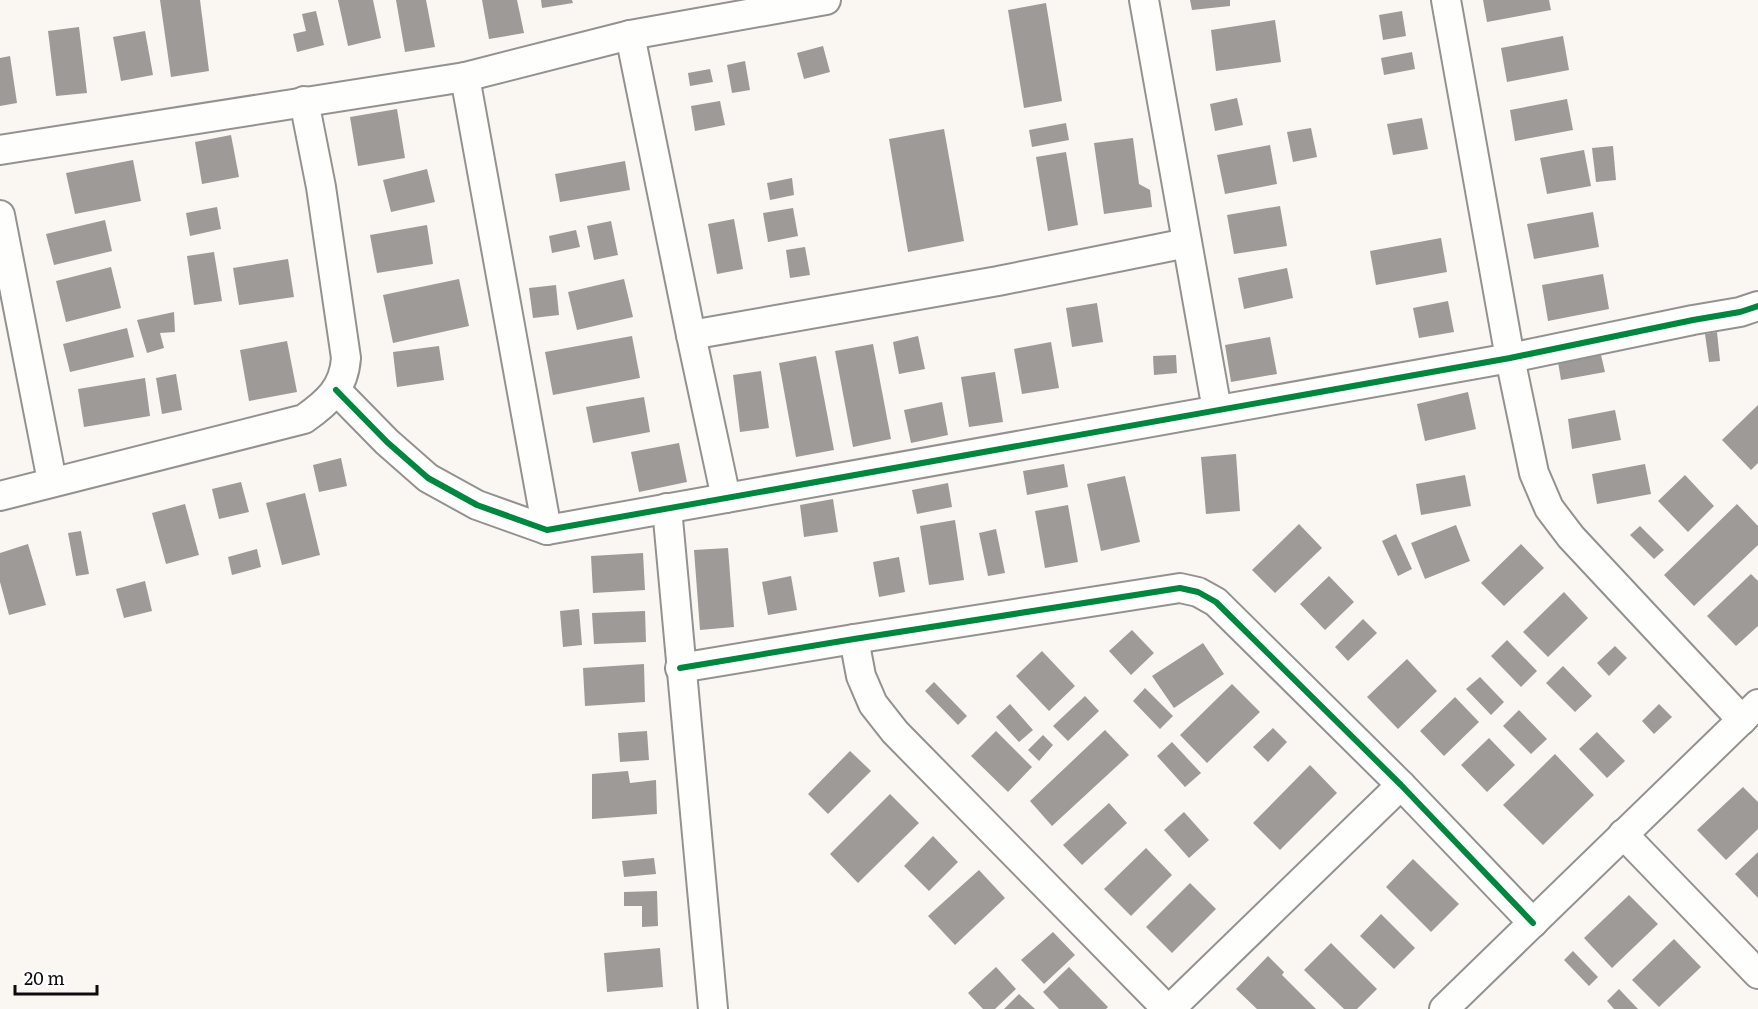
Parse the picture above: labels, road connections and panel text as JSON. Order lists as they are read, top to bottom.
{
  "scale_bar": "20 m"
}
